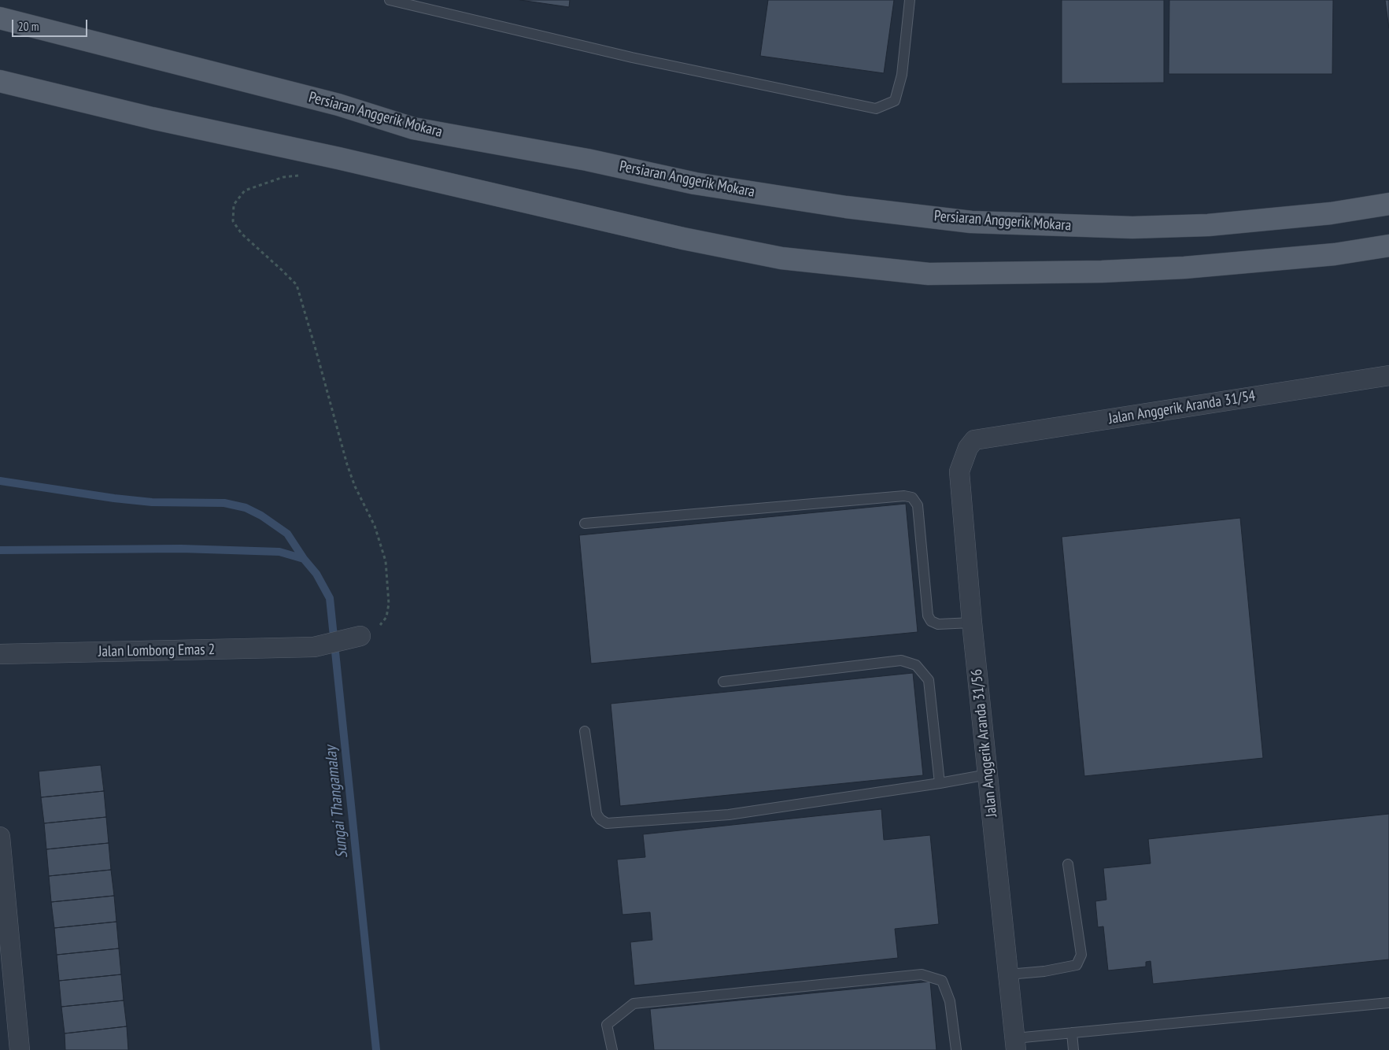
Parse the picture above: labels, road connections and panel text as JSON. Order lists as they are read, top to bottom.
{
  "streets": {
    "main road": ["Persiaran Anggerik Mokara"],
    "street": ["Jalan Anggerik Aranda 31/54", "Jalan Lombong Emas 2", "Jalan Anggerik Aranda 31/56"]
  },
  "crossings": [
    ["Jalan Anggerik Aranda 31/54", "Jalan Anggerik Aranda 31/56"]
  ],
  "water": ["Sungai Thangamalay"],
  "scale_bar": "20 m"
}
